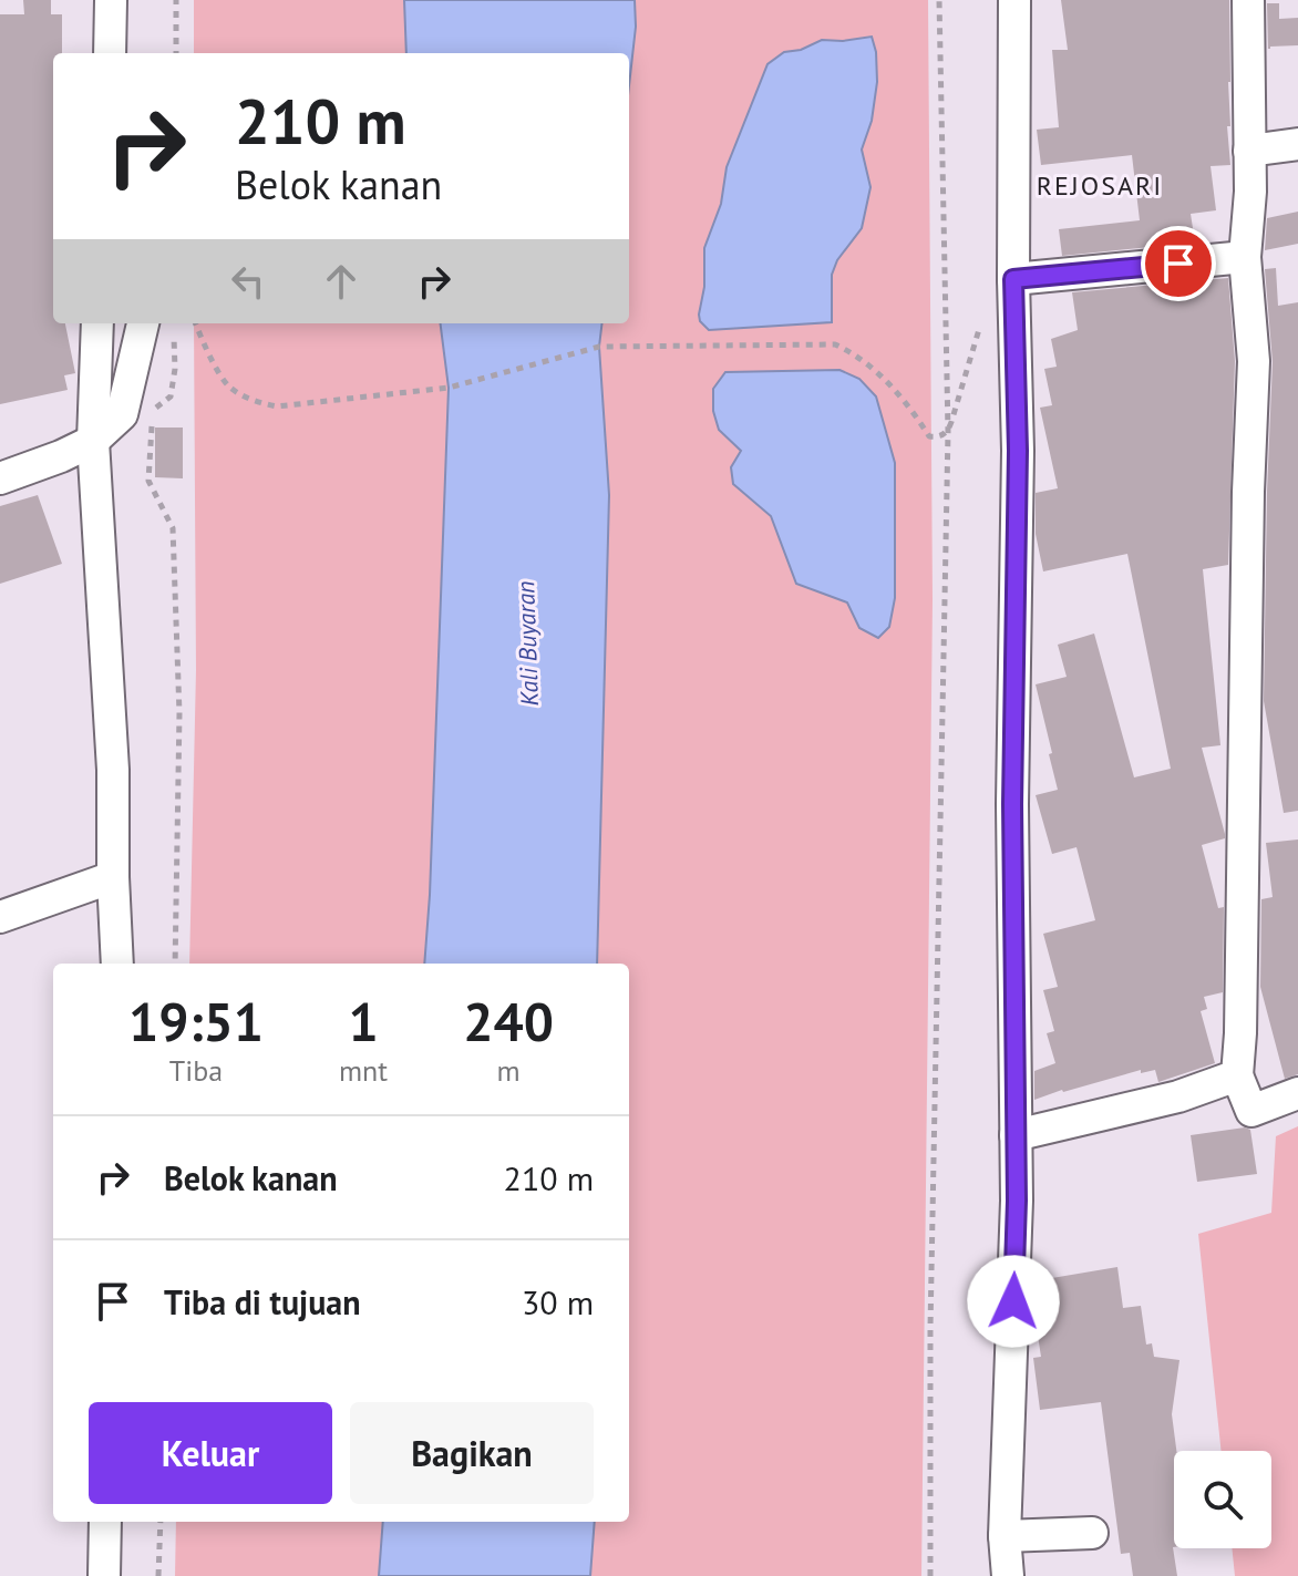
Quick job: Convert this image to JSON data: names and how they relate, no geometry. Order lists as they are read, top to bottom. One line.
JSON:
{"districts":["REJOSARI"],"water":["Kali Buyaran"],"page":{"turn":["210 m","Belok kanan"],"eta":["19:51","Tiba","1","mnt","240","m"],"list":[{"name":"Belok kanan","value":"210 m"},{"name":"Tiba di tujuan","value":"30 m"}],"buttons":["Keluar","Bagikan"]}}
